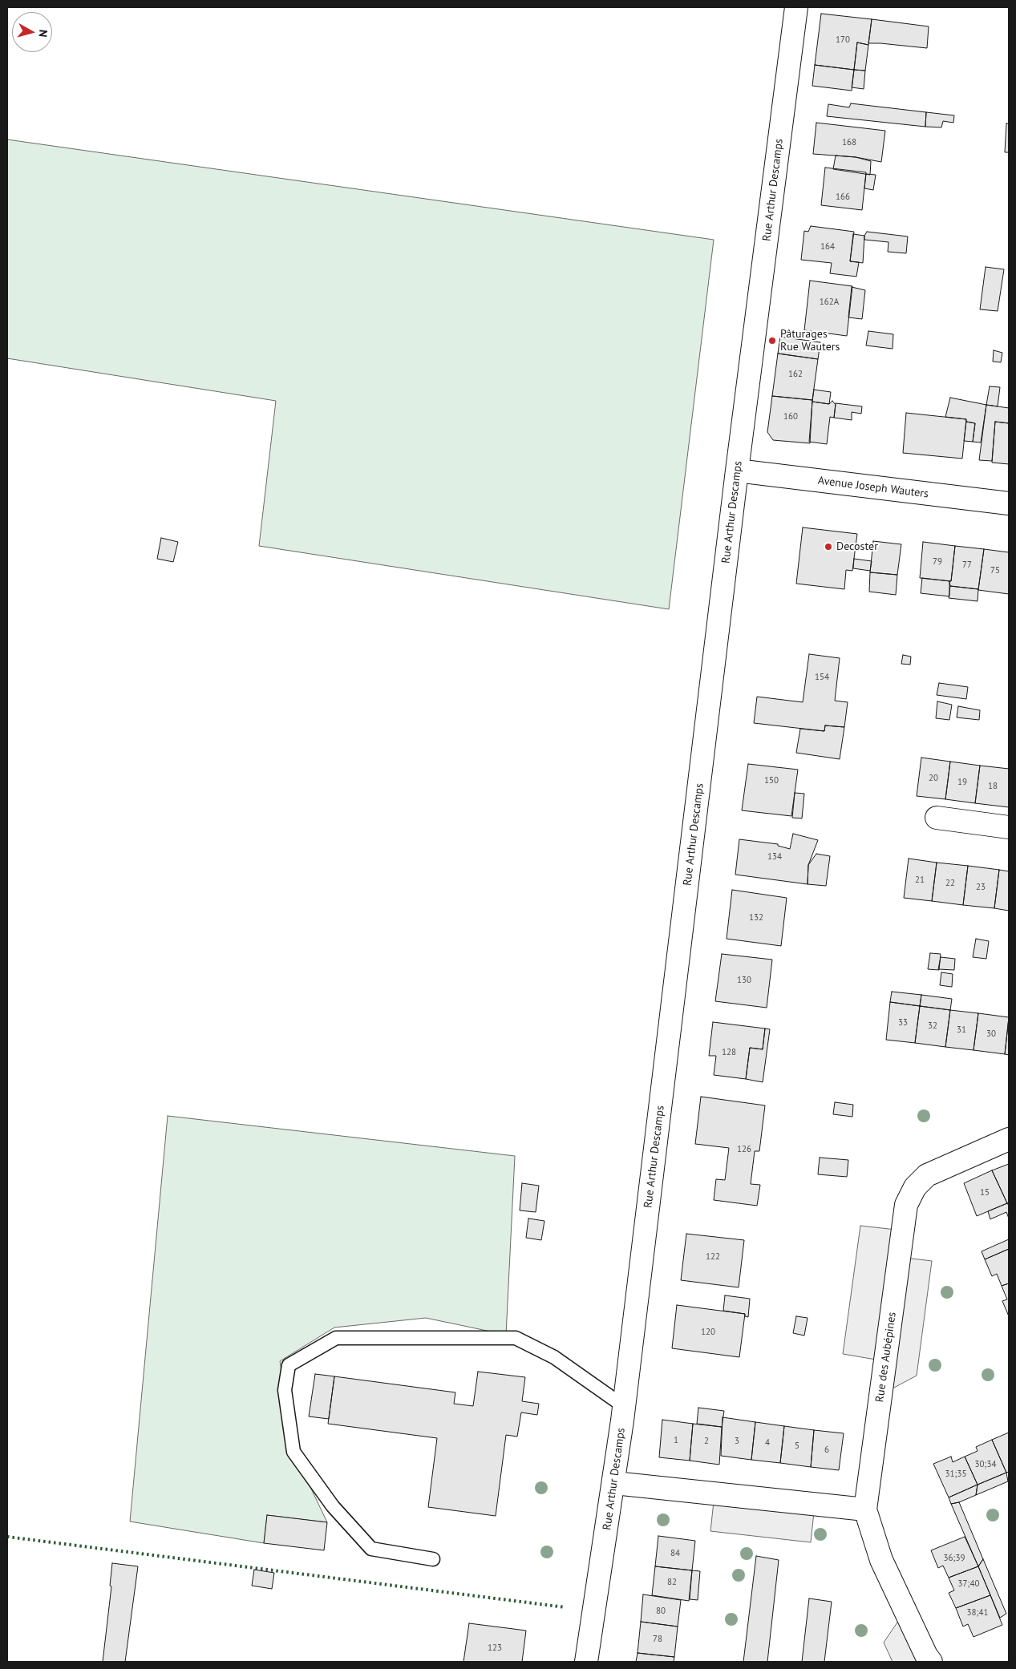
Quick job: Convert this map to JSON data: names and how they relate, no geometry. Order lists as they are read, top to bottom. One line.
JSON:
{"streets":{"street":["Rue Arthur Descamps","Avenue Joseph Wauters","Rue des Aubépines"]},"crossings":[["Rue Arthur Descamps","Avenue Joseph Wauters"]],"places":["Pâturages Rue Wauters","Decoster"],"house_numbers":["170","168","166","164","162A","162","160","79","77","75","154","20","150","19","18","134","21","22","23","132","130","33","32","31","30","128","126","15","122","120","1","2","3","4","5","6","30;34","31;35","84","36;39","82","37;40","80","38;41","78","123"],"north":"right"}
